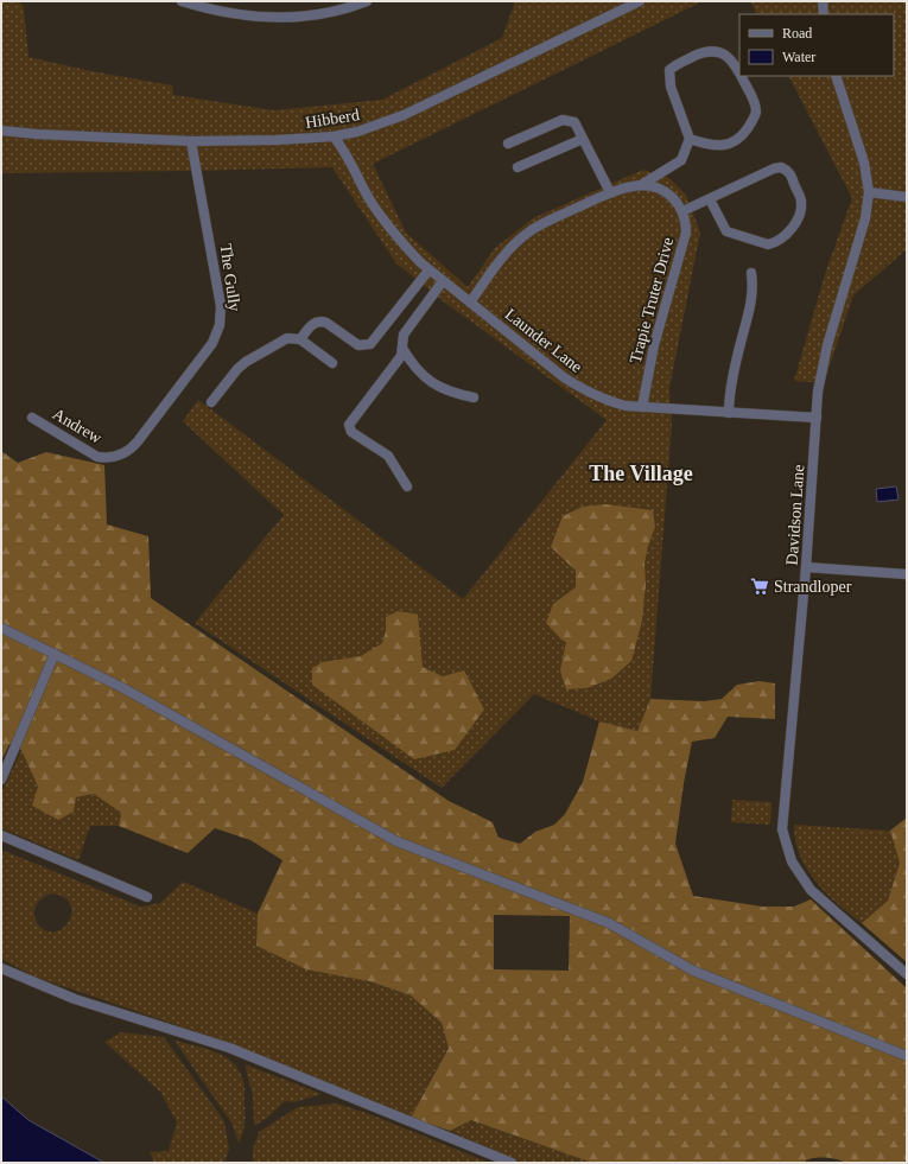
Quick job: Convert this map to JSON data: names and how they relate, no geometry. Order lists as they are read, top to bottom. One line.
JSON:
{"streets":{"street":["Hibberd","The Gully","Trapie Truter Drive","Launder Lane","Andrew","Davidson Lane"]},"crossings":[["Hibberd","The Gully"],["Hibberd","Launder Lane"],["The Gully","Andrew"],["Trapie Truter Drive","Launder Lane"],["Launder Lane","Davidson Lane"]],"districts":["The Village"],"places":{"supermarket":["Strandloper"]},"legend":["Road","Water"]}
